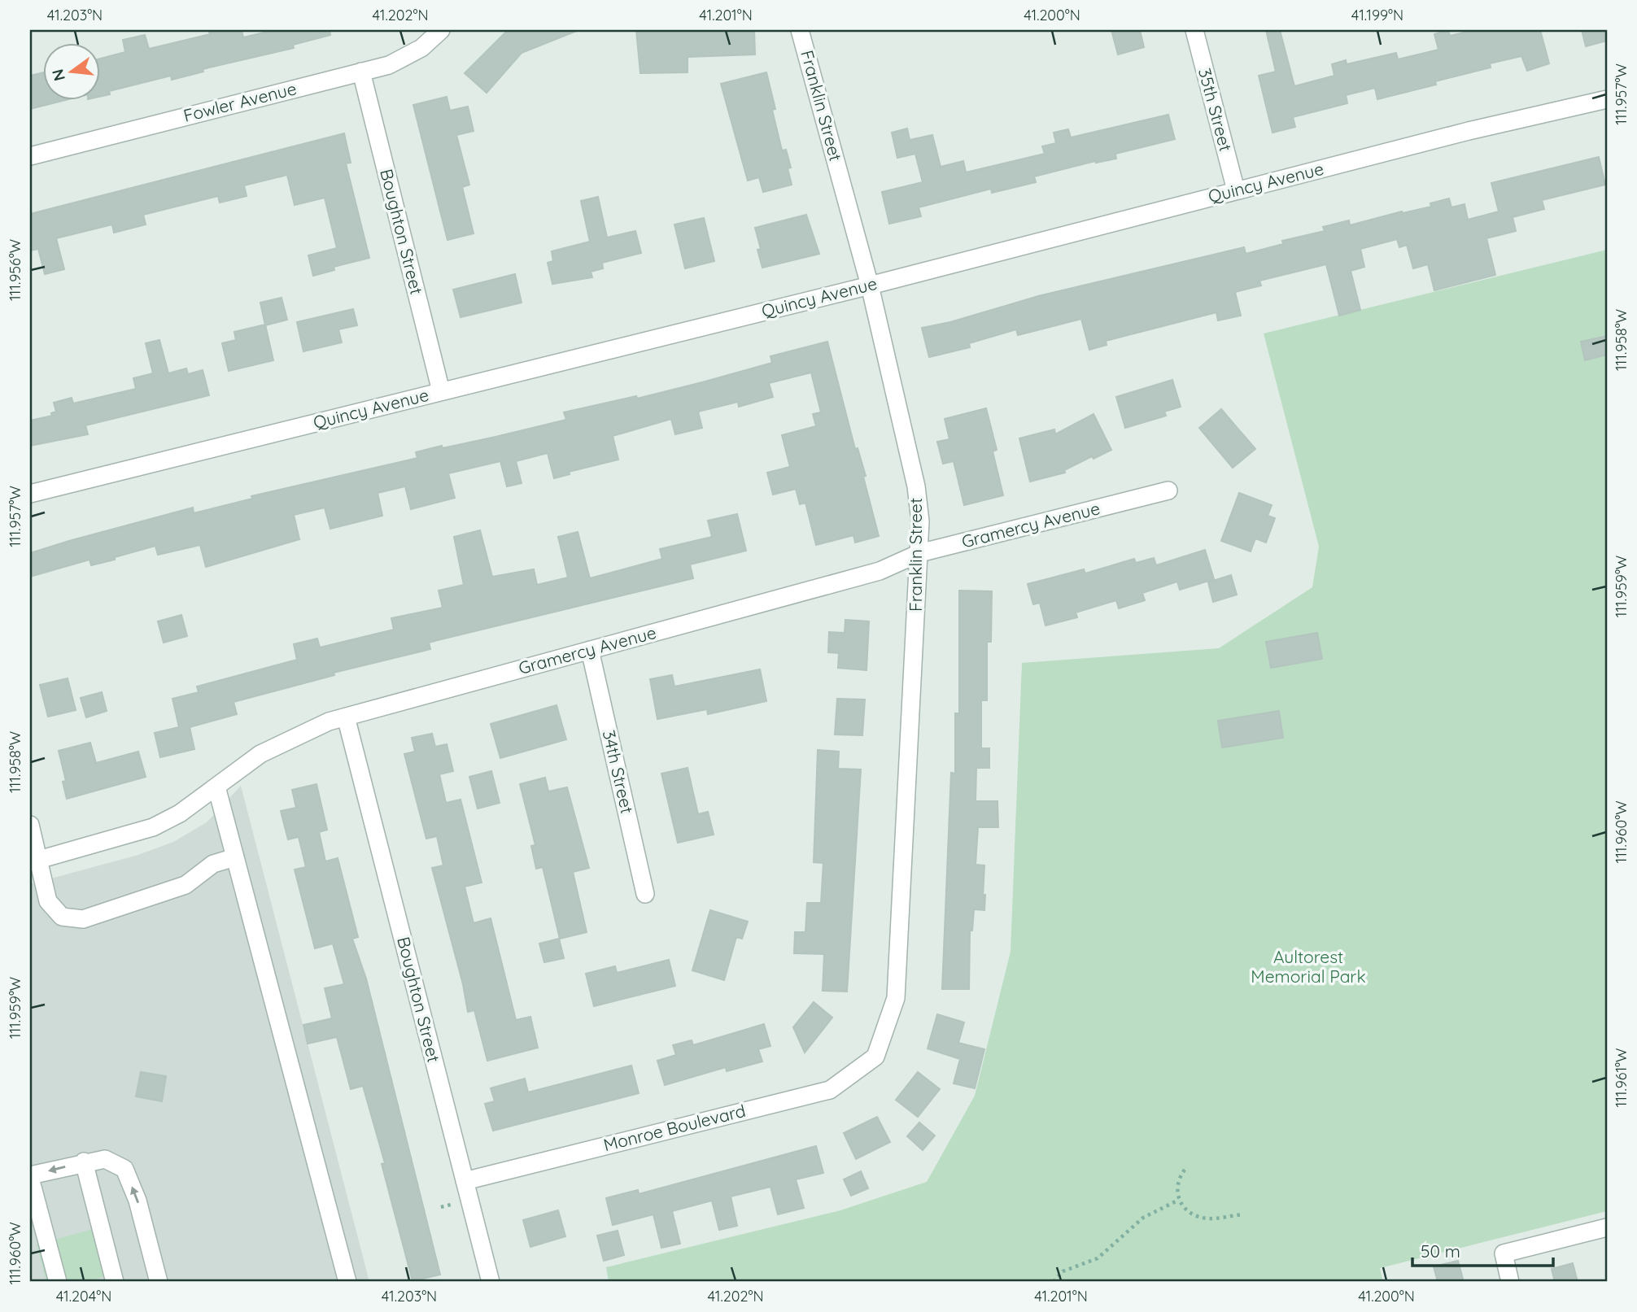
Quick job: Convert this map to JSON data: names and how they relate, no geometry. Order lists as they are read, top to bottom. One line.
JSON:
{"streets":{"street":["Fowler Avenue","Franklin Street","35th Street","Quincy Avenue","Boughton Street","Gramercy Avenue","34th Street","Monroe Boulevard"]},"crossings":[["Fowler Avenue","Boughton Street"],["Franklin Street","Quincy Avenue"],["Franklin Street","Gramercy Avenue"],["Franklin Street","Monroe Boulevard"],["35th Street","Quincy Avenue"],["Quincy Avenue","Boughton Street"],["Boughton Street","Gramercy Avenue"],["Boughton Street","Monroe Boulevard"],["Gramercy Avenue","34th Street"]],"parks":["Aultorest Memorial Park"],"scale_bar":"50 m","north":"left","coordinates":["41.203°N","41.202°N","41.201°N","41.200°N","41.199°N","111.957°W","111.956°W","111.958°W","111.959°W","111.960°W","111.961°W","41.204°N"]}
